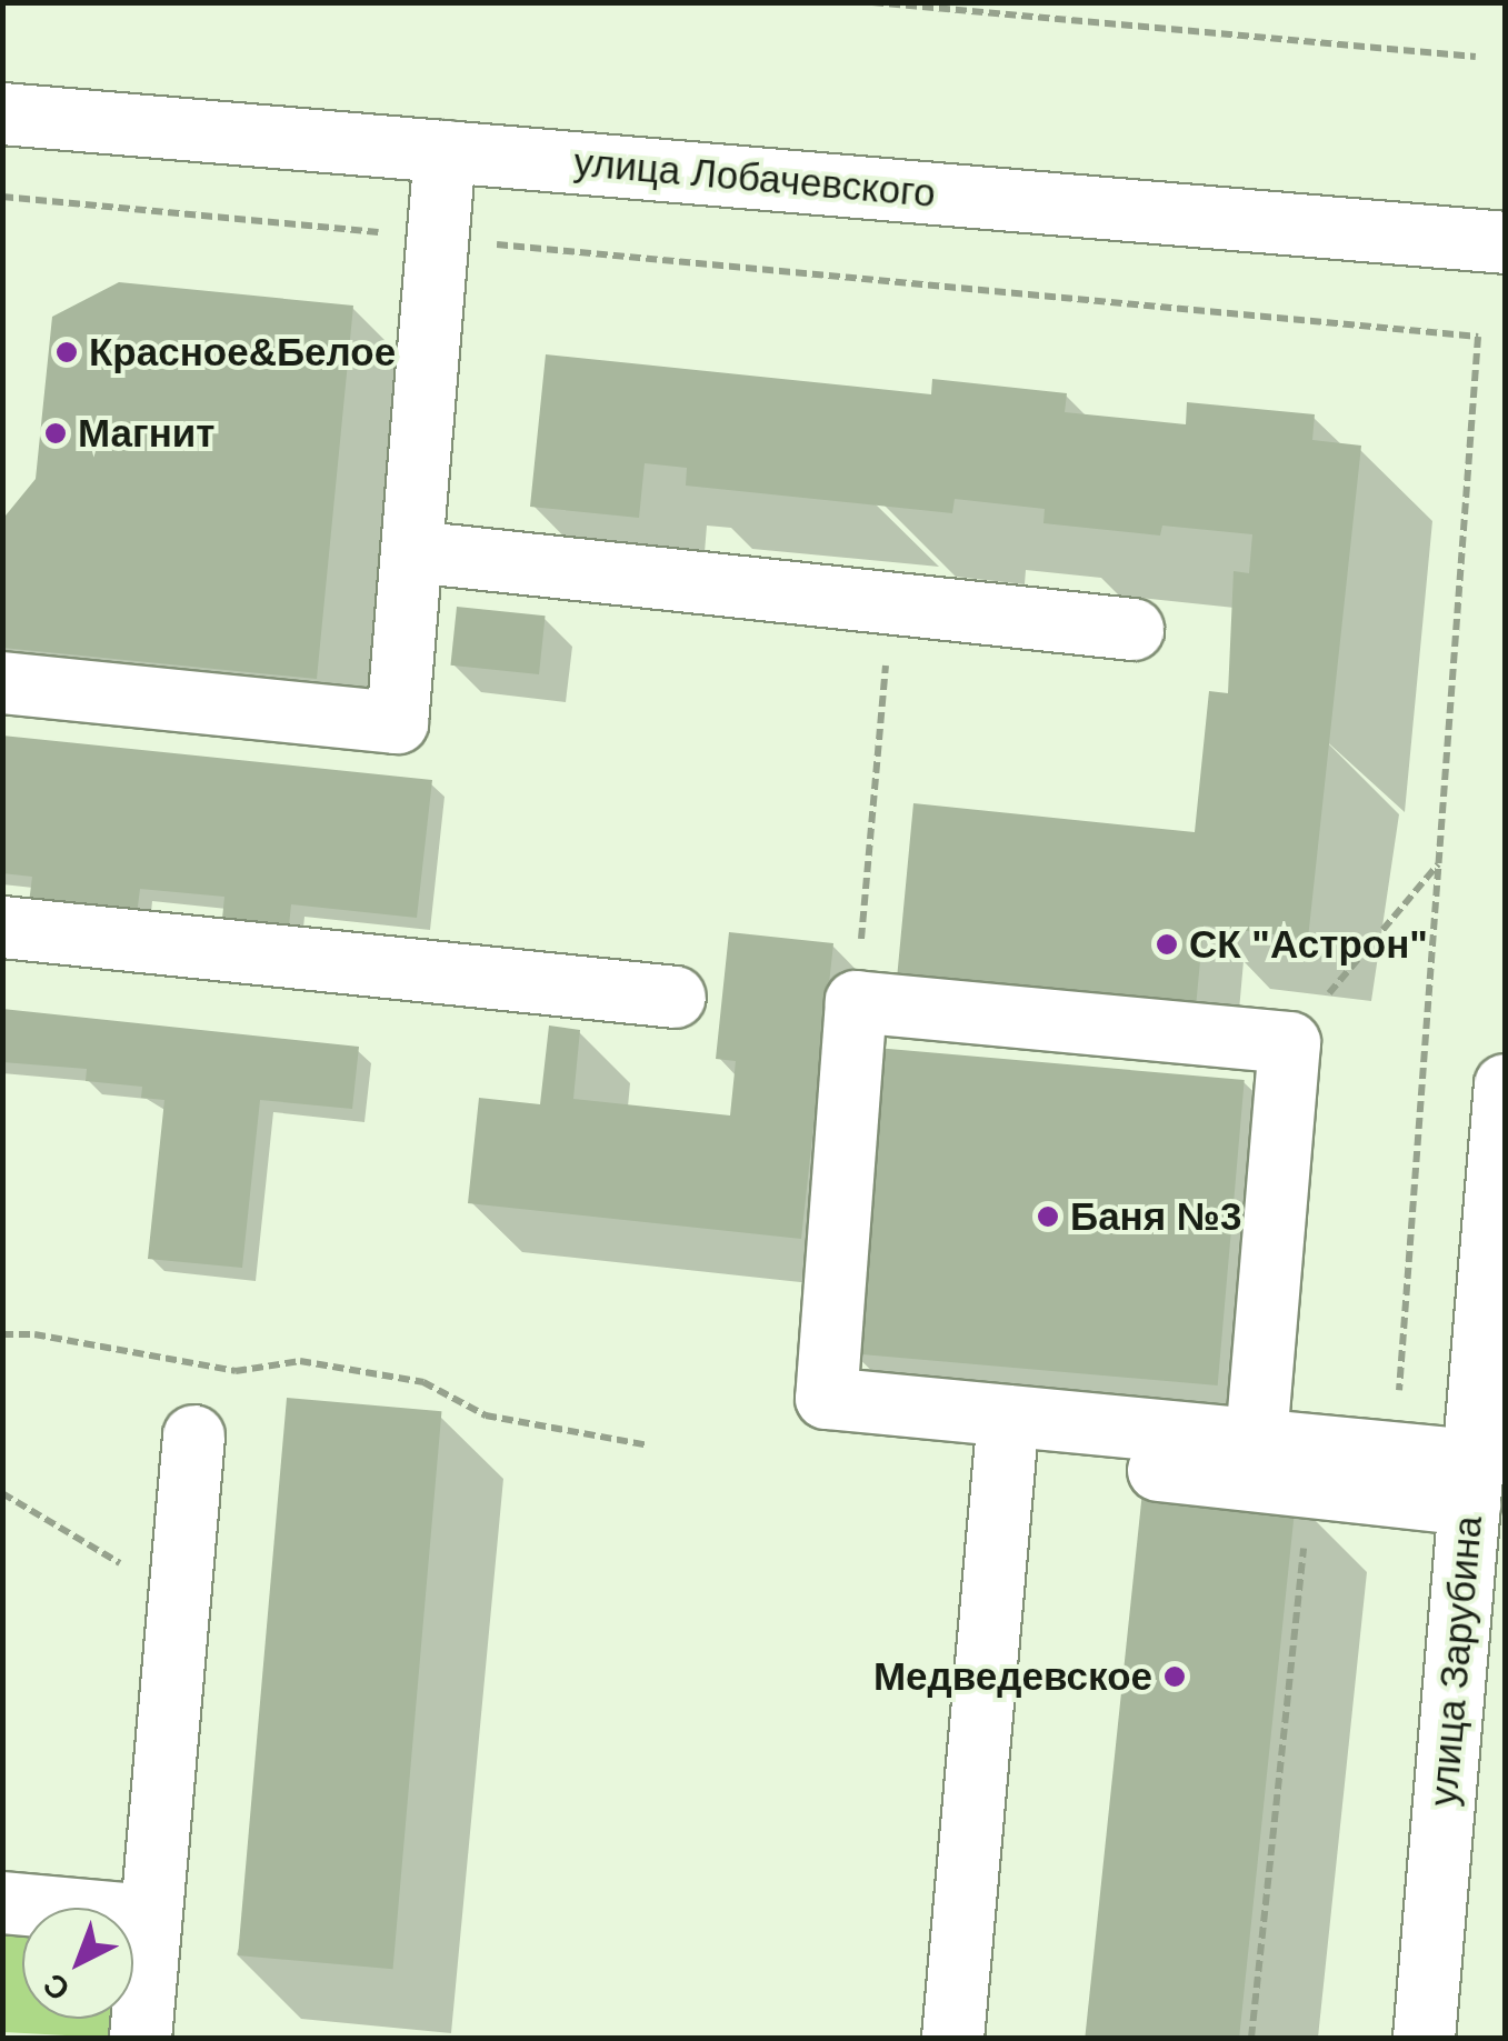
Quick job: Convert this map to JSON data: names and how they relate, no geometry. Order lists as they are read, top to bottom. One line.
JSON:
{"streets":{"street":["улица Лобачевского","улица Зарубина"]},"places":["Красное&Белое","Магнит","СК \"Астрон\"","Баня №3","Медведевское"],"north":"bottom left"}
